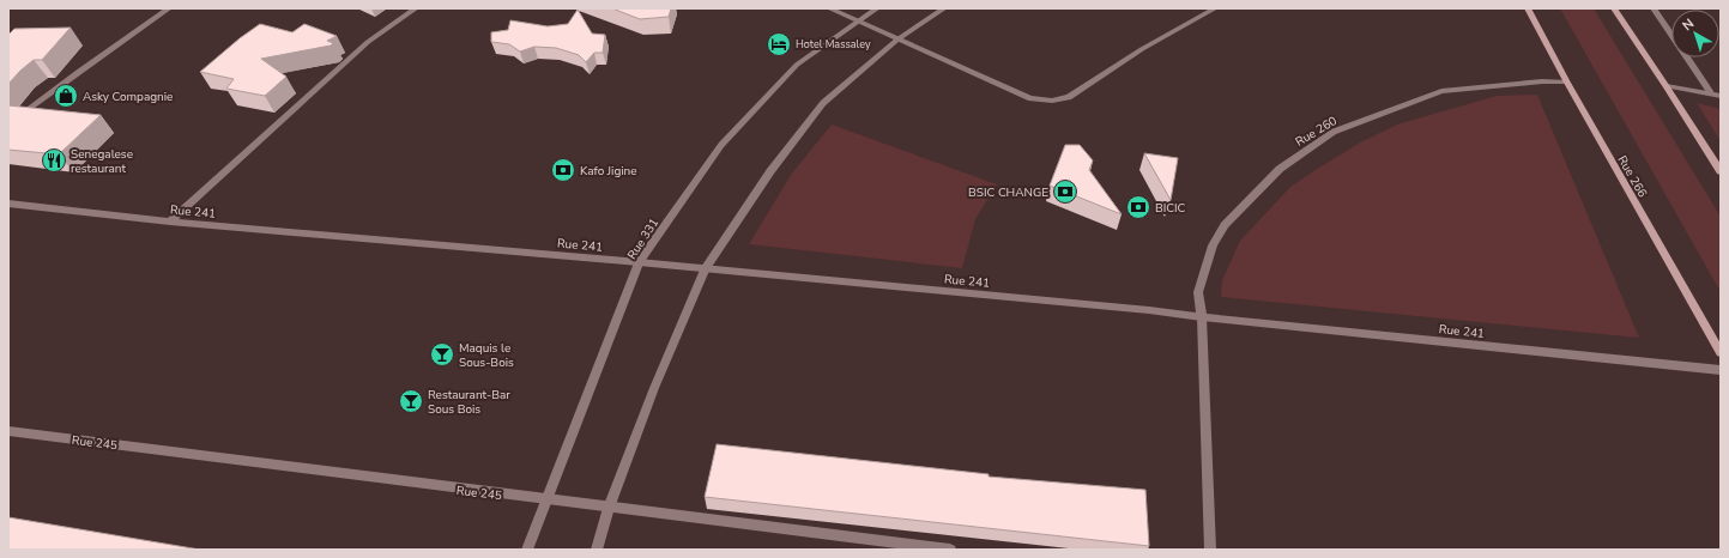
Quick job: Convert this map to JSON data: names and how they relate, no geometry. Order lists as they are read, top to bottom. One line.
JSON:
{"streets":{"main road":["Rue 266"],"street":["Rue 260","Rue 241","Rue 331","Rue 245"]},"crossings":[["Rue 260","Rue 266"],["Rue 260","Rue 241"],["Rue 241","Rue 331"],["Rue 331","Rue 245"]],"places":{"hotel":["Hotel Massaley"],"shop":["Asky Compagnie"],"restaurant":["Senegalese restaurant"],"bank":["Kafo Jigine","BSIC CHANGE","BICIC"],"bar":["Maquis le Sous-Bois","Restaurant-Bar Sous Bois"]},"north":"top left"}
